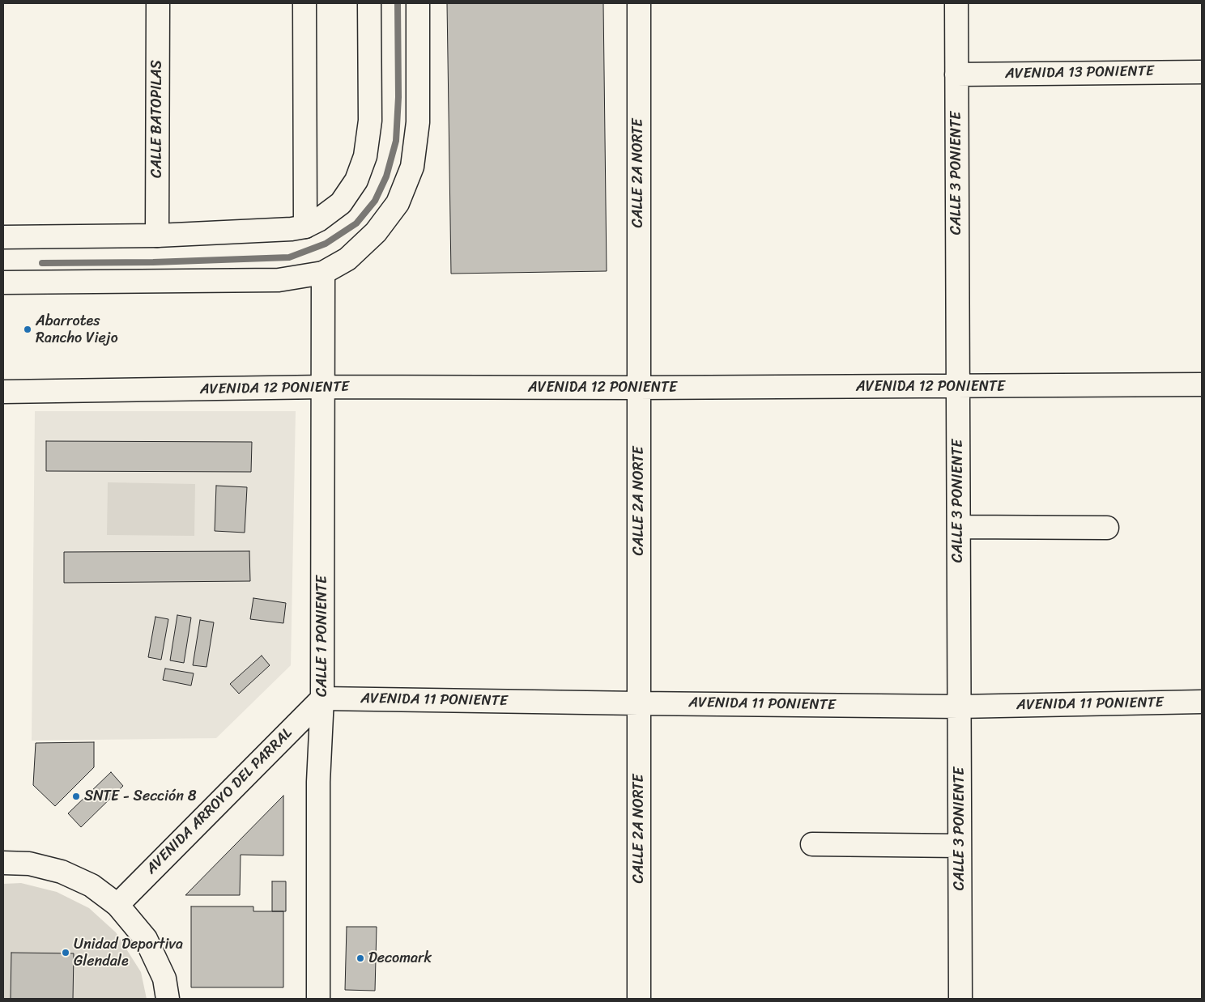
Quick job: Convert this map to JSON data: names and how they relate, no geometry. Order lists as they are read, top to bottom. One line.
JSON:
{"streets":{"street":["AVENIDA 13 PONIENTE","CALLE BATOPILAS","CALLE 2A NORTE","CALLE 3 PONIENTE","AVENIDA 12 PONIENTE","CALLE 1 PONIENTE","AVENIDA 11 PONIENTE","AVENIDA ARROYO DEL PARRAL"]},"crossings":[["AVENIDA 13 PONIENTE","CALLE 3 PONIENTE"],["CALLE 2A NORTE","AVENIDA 12 PONIENTE"],["CALLE 2A NORTE","AVENIDA 11 PONIENTE"],["CALLE 3 PONIENTE","AVENIDA 12 PONIENTE"],["CALLE 3 PONIENTE","AVENIDA 11 PONIENTE"],["AVENIDA 12 PONIENTE","CALLE 1 PONIENTE"],["CALLE 1 PONIENTE","AVENIDA 11 PONIENTE"],["CALLE 1 PONIENTE","AVENIDA ARROYO DEL PARRAL"],["AVENIDA 11 PONIENTE","AVENIDA ARROYO DEL PARRAL"]],"places":["Abarrotes Rancho Viejo","SNTE - Sección 8","Unidad Deportiva Glendale","Decomark"]}
